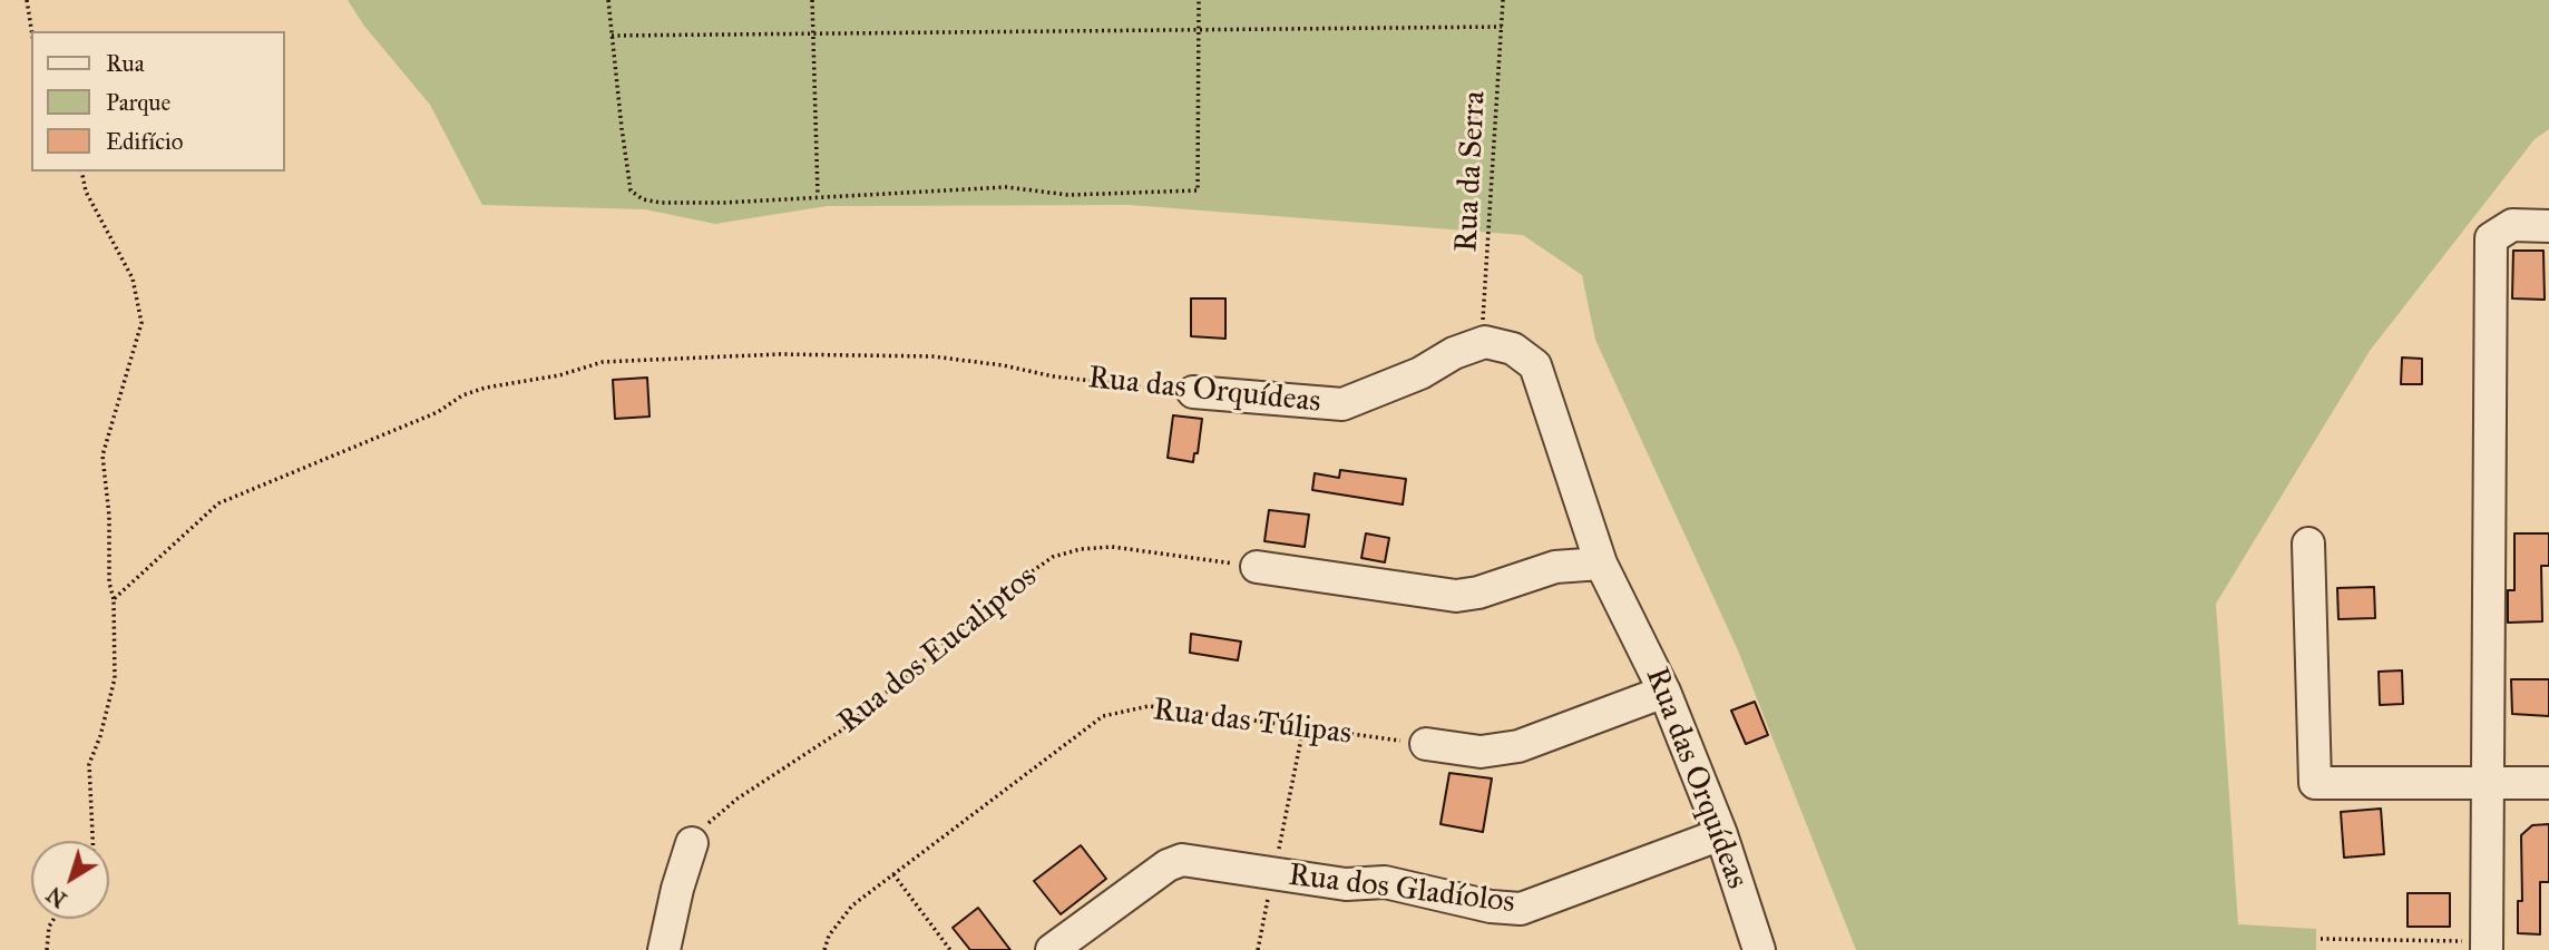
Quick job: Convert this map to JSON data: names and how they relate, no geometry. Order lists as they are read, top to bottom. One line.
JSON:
{"streets":{"street":["Rua das Orquídeas","Rua dos Gladíolos"],"path":["Rua da Serra","Rua dos Eucaliptos","Rua das Túlipas"]},"crossings":[["Rua da Serra","Rua das Orquídeas"],["Rua das Orquídeas","Rua dos Gladíolos"]],"legend":["Rua","Parque","Edifício"],"north":"bottom left"}
